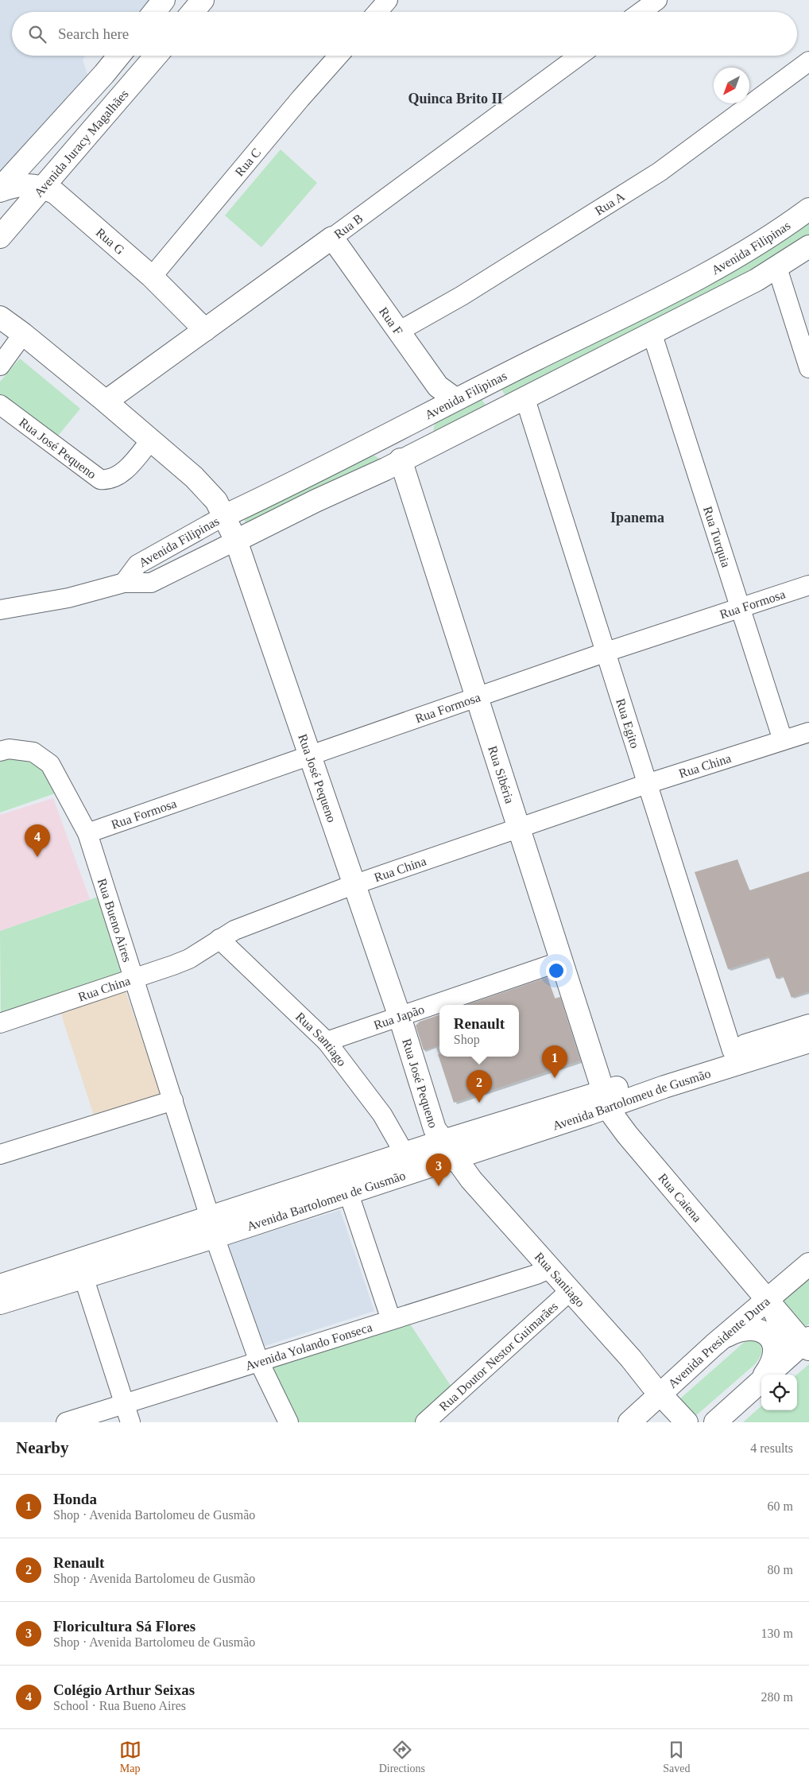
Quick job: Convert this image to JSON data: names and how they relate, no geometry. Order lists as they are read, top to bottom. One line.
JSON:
{"streets":{"main road":["Avenida Juracy Magalhães","Rua B","Rua G","Avenida Filipinas","Rua F","Rua José Pequeno","Rua Sibéria","Rua Santiago","Avenida Bartolomeu de Gusmão","Rua Caiena","Avenida Presidente Dutra"],"street":["Rua C","Rua A","Rua Turquia","Rua Formosa","Rua Egito","Rua China","Rua Bueno Aires","Rua Japão","Avenida Yolando Fonseca","Rua Doutor Nestor Guimarães"]},"crossings":[["Avenida Juracy Magalhães","Rua G"],["Rua C","Rua G"],["Rua A","Rua F"],["Rua B","Rua G"],["Rua B","Rua F"],["Rua B","Rua José Pequeno"],["Avenida Filipinas","Rua F"],["Avenida Filipinas","Rua José Pequeno"],["Avenida Filipinas","Rua Turquia"],["Avenida Filipinas","Rua Egito"],["Avenida Filipinas","Rua Sibéria"],["Rua José Pequeno","Rua Formosa"],["Rua José Pequeno","Rua China"],["Rua José Pequeno","Rua Japão"],["Rua José Pequeno","Rua Santiago"],["Rua José Pequeno","Avenida Bartolomeu de Gusmão"],["Rua Turquia","Rua Formosa"],["Rua Turquia","Rua China"],["Rua Formosa","Rua Egito"],["Rua Formosa","Rua Sibéria"],["Rua Formosa","Rua Bueno Aires"],["Rua Egito","Rua China"],["Rua Egito","Avenida Bartolomeu de Gusmão"],["Rua China","Rua Sibéria"],["Rua China","Rua Bueno Aires"],["Rua China","Rua Santiago"],["Rua Sibéria","Rua Japão"],["Rua Sibéria","Avenida Bartolomeu de Gusmão"],["Rua Sibéria","Rua Caiena"],["Rua Bueno Aires","Avenida Bartolomeu de Gusmão"],["Rua Bueno Aires","Avenida Yolando Fonseca"],["Rua Japão","Rua Santiago"],["Rua Santiago","Avenida Bartolomeu de Gusmão"],["Rua Santiago","Avenida Presidente Dutra"],["Rua Santiago","Avenida Yolando Fonseca"],["Rua Santiago","Rua Doutor Nestor Guimarães"],["Avenida Bartolomeu de Gusmão","Rua Caiena"],["Rua Caiena","Avenida Presidente Dutra"]],"districts":["Quinca Brito II","Ipanema"],"north":"bottom left","page":{"search":"Search here","pins":["4","1","2","3"],"popup":["Renault","Shop"],"heading":["Nearby","4 results"],"list":[{"mark":"1","name":"Honda","note":"Shop · Avenida Bartolomeu de Gusmão","value":"60 m"},{"mark":"2","name":"Renault","note":"Shop · Avenida Bartolomeu de Gusmão","value":"80 m"},{"mark":"3","name":"Floricultura Sá Flores","note":"Shop · Avenida Bartolomeu de Gusmão","value":"130 m"},{"mark":"4","name":"Colégio Arthur Seixas","note":"School · Rua Bueno Aires","value":"280 m"}],"nav":["Map","Directions","Saved"]}}
